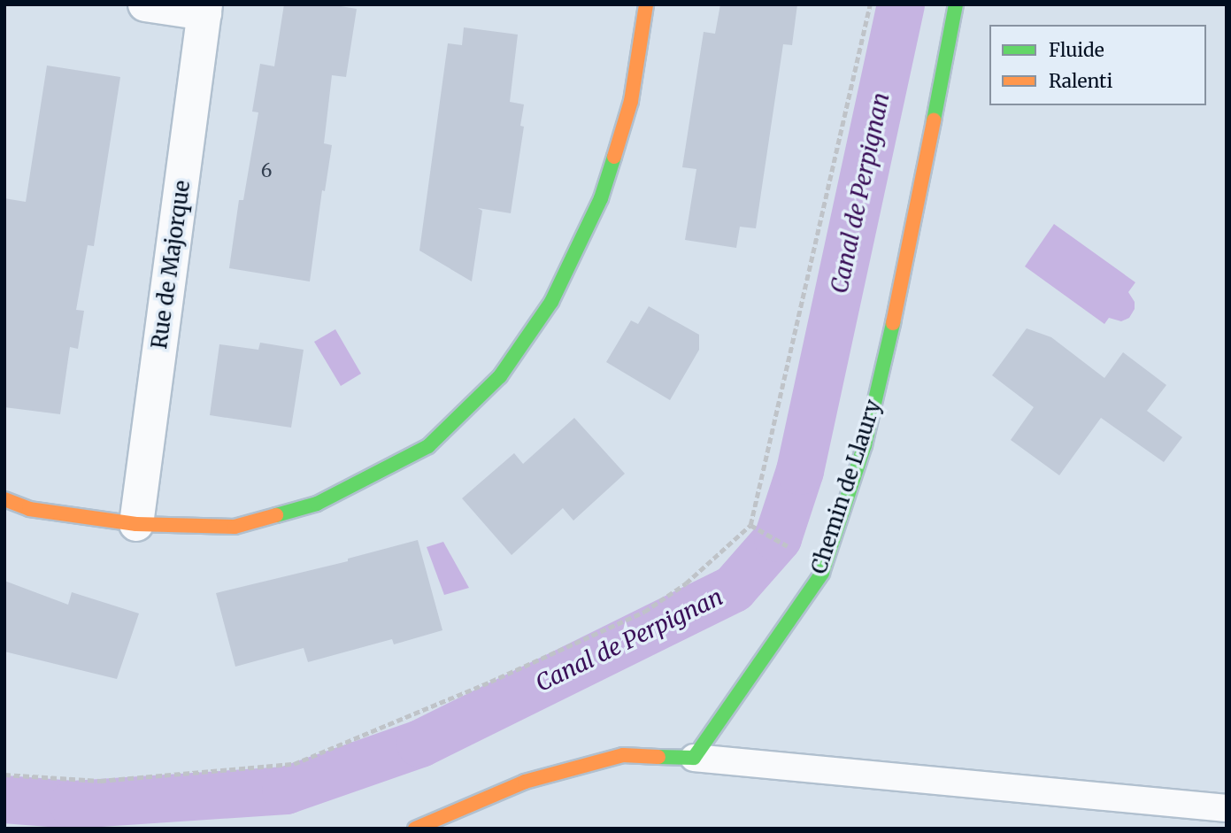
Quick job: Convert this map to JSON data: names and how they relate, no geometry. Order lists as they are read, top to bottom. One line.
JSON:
{"streets":{"street":["Rue de Majorque","Chemin de Llaury"]},"water":["Canal de Perpignan"],"house_numbers":["6"],"legend":["Fluide","Ralenti"]}
